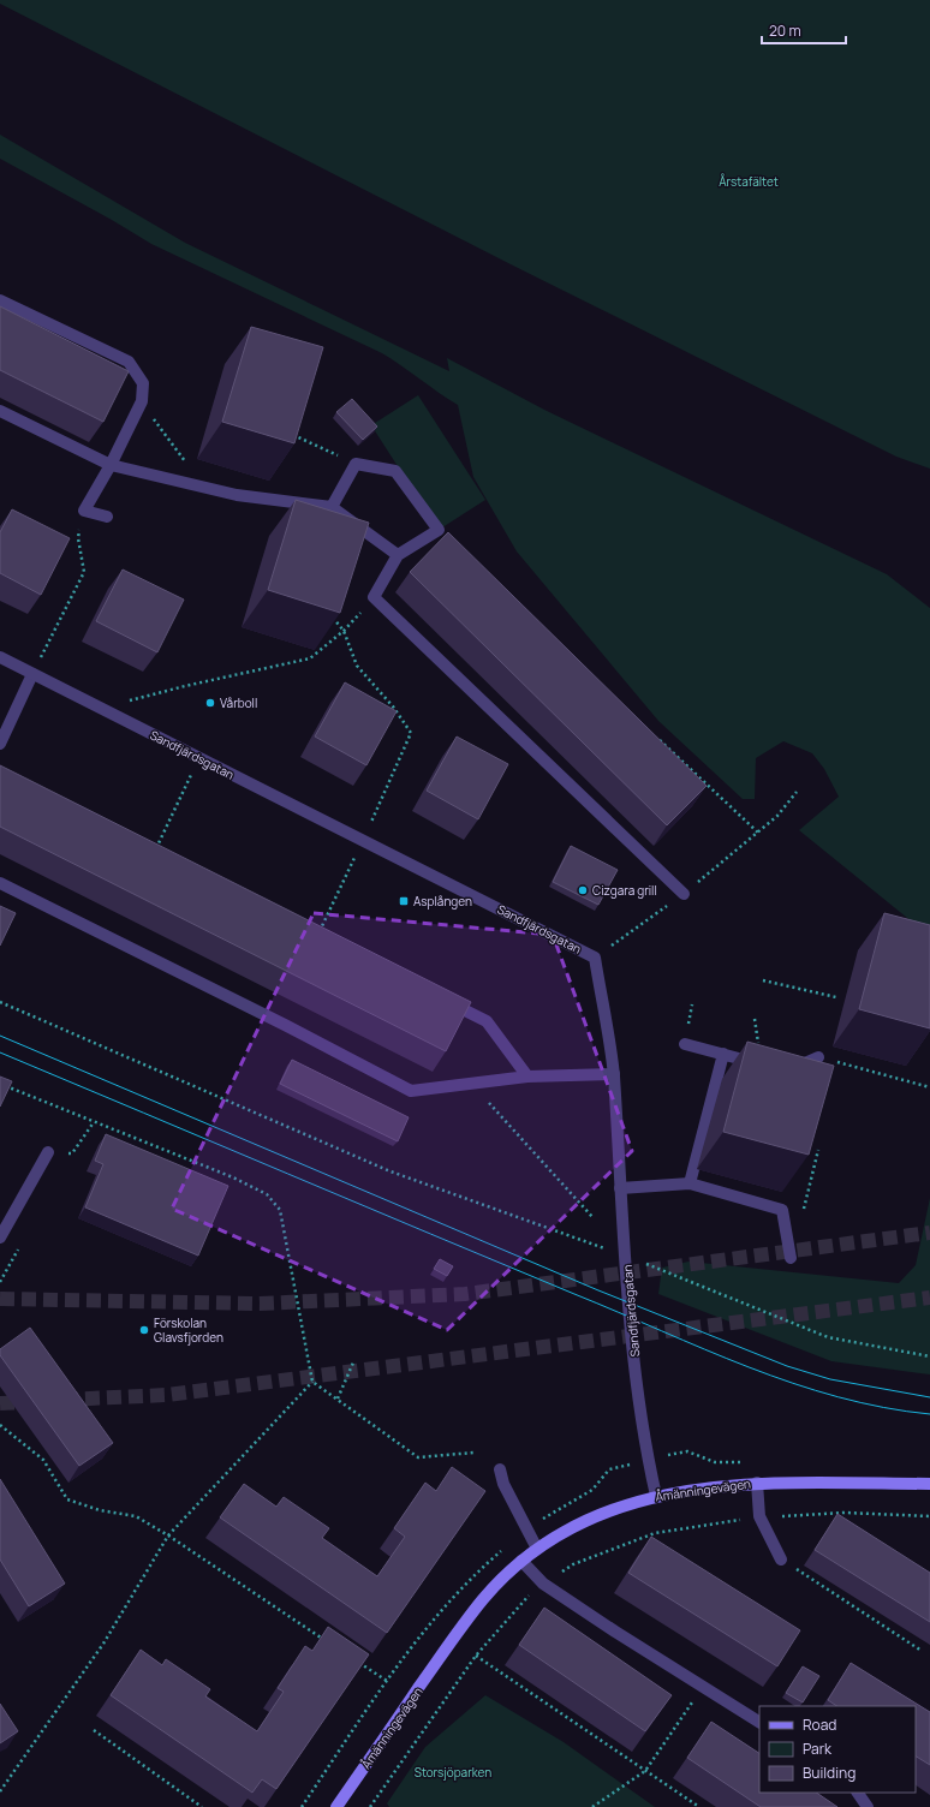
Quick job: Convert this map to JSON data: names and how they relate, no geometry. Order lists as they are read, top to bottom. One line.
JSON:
{"streets":{"street":["Sandfjärdsgatan","Åmänningevägen"]},"crossings":[["Sandfjärdsgatan","Åmänningevägen"]],"parks":["Årstafältet","Storsjöparken"],"places":{"other":["Vårboll","Cizgara grill","Förskolan Glavsfjorden"],"transit":["Asplången"]},"legend":["Road","Park","Building"],"scale_bar":"20 m"}
